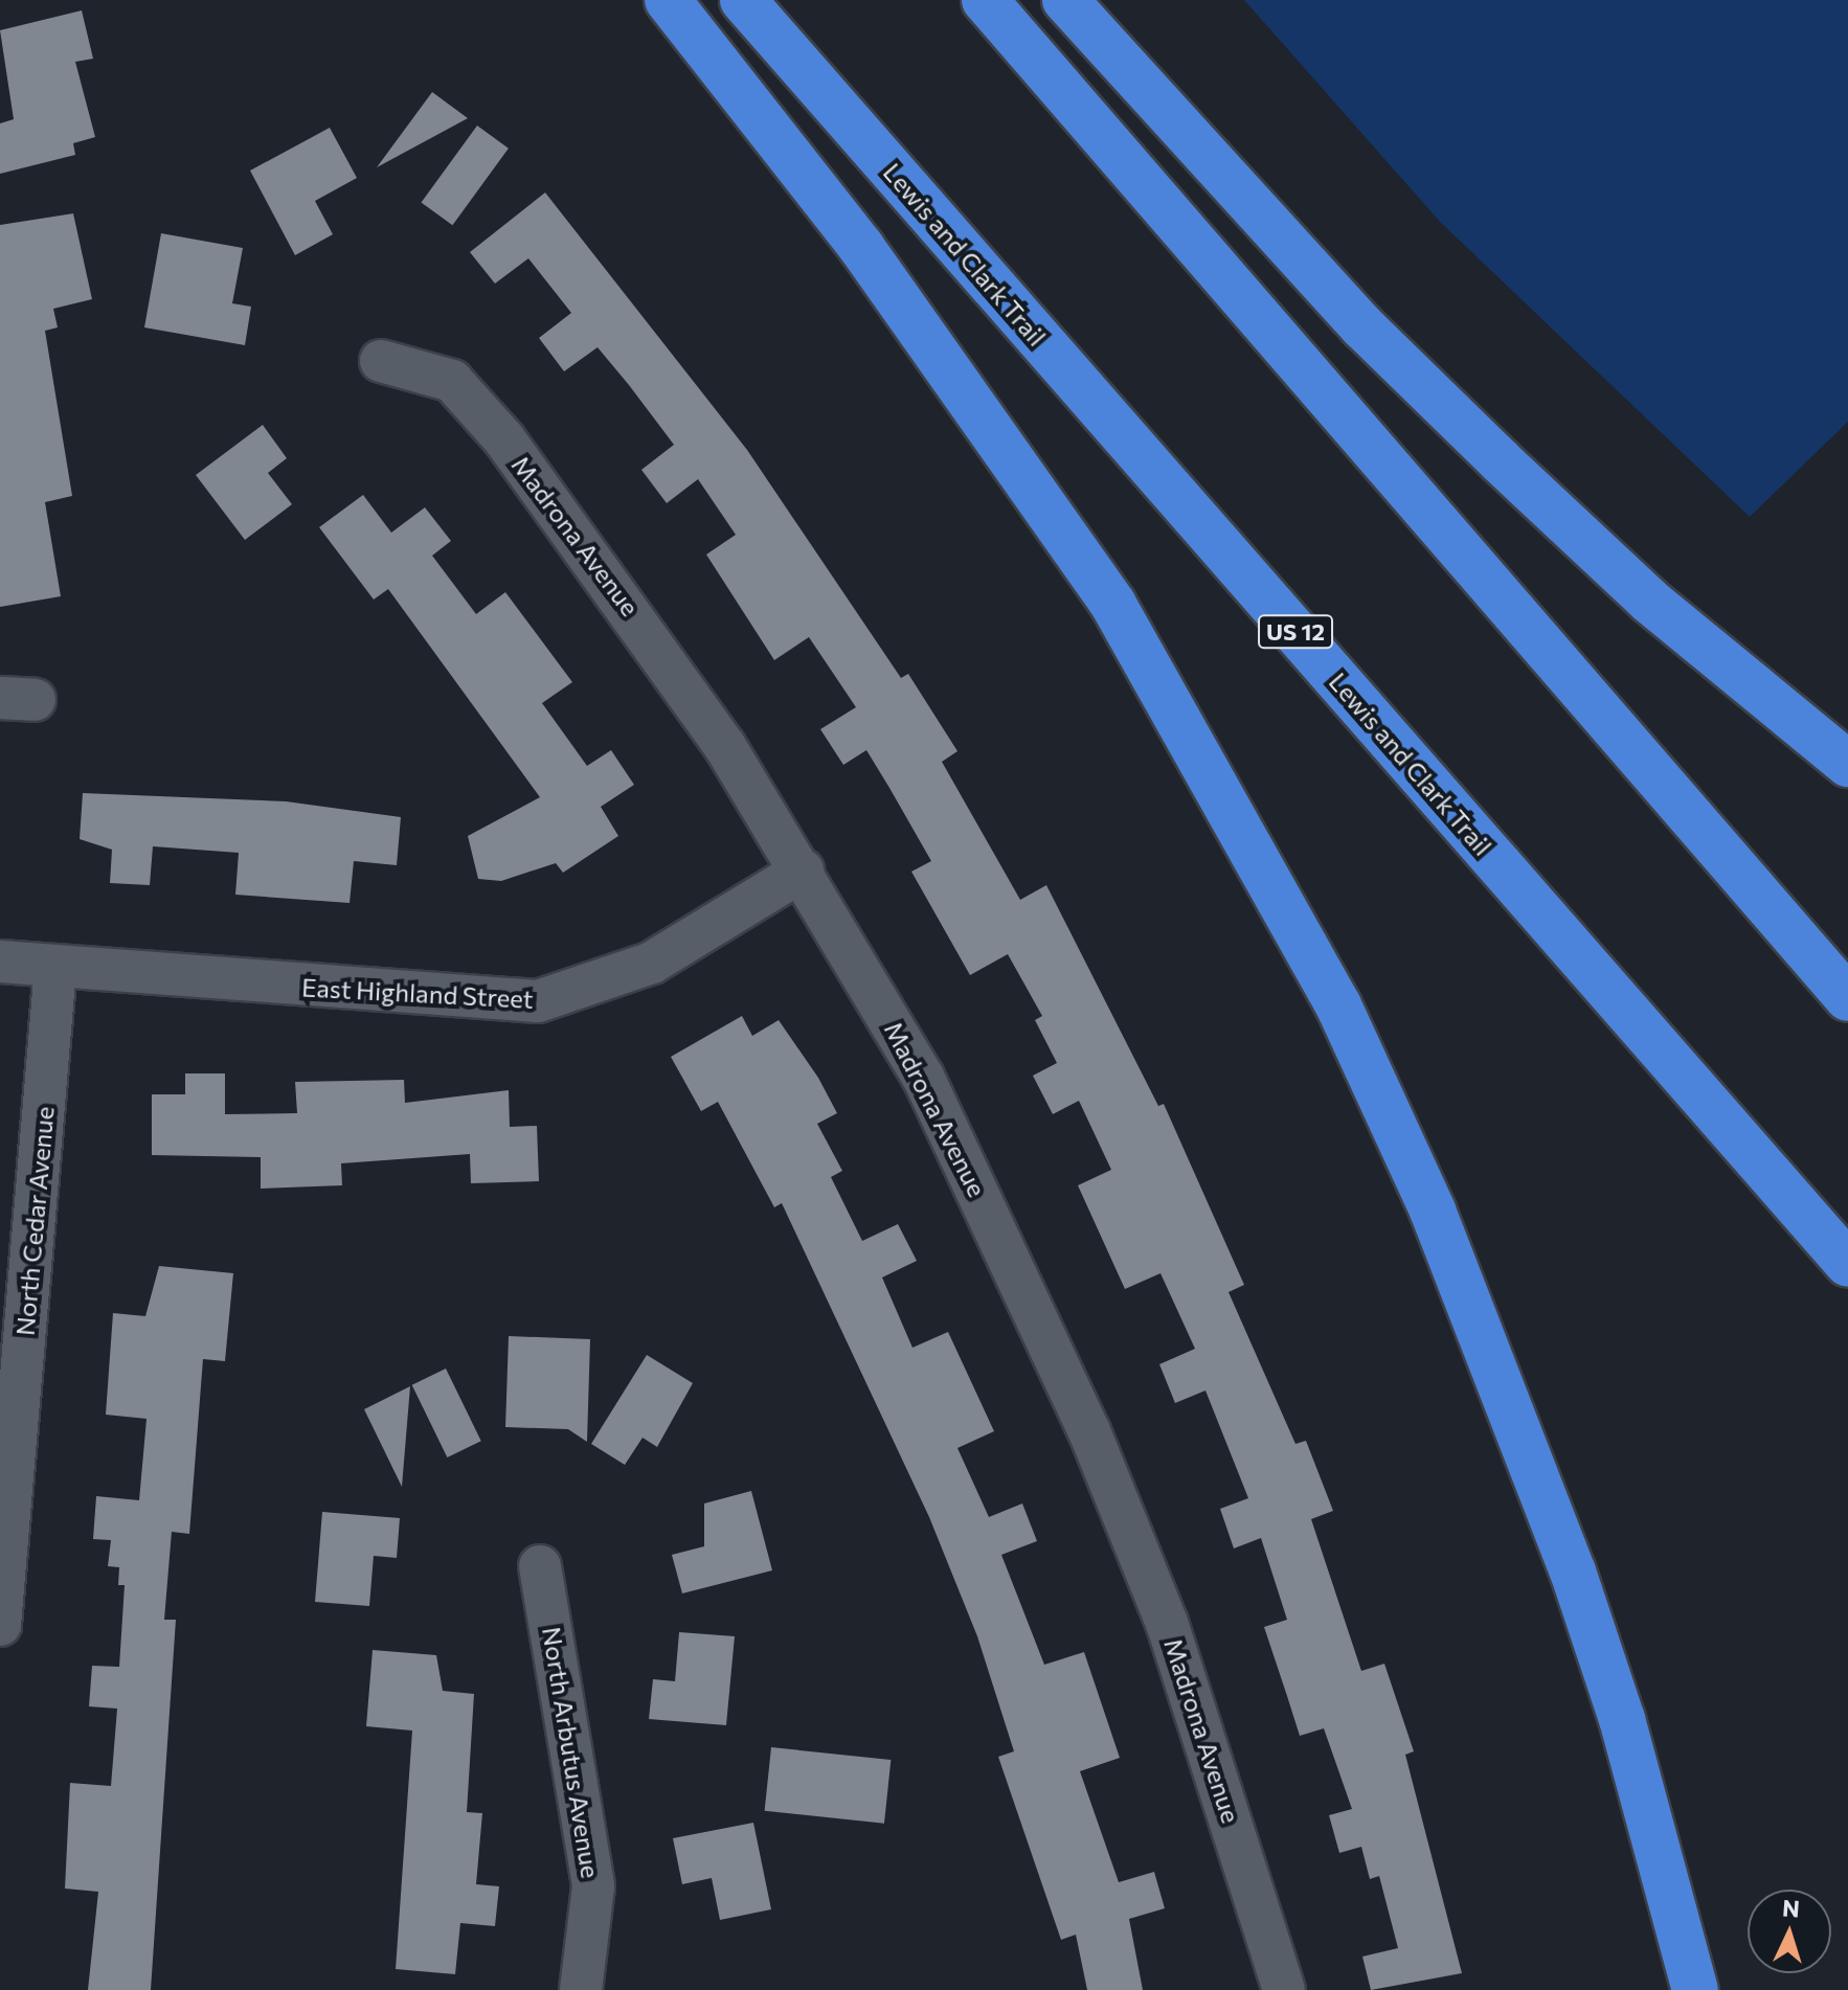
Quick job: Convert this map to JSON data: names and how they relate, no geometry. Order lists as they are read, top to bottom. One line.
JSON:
{"streets":{"highway":["Lewis and Clark Trail","US 12"],"street":["Madrona Avenue","East Highland Street","North Cedar Avenue","North Arbutus Avenue"]},"crossings":[["Madrona Avenue","East Highland Street"],["East Highland Street","North Cedar Avenue"]],"north":"top"}
